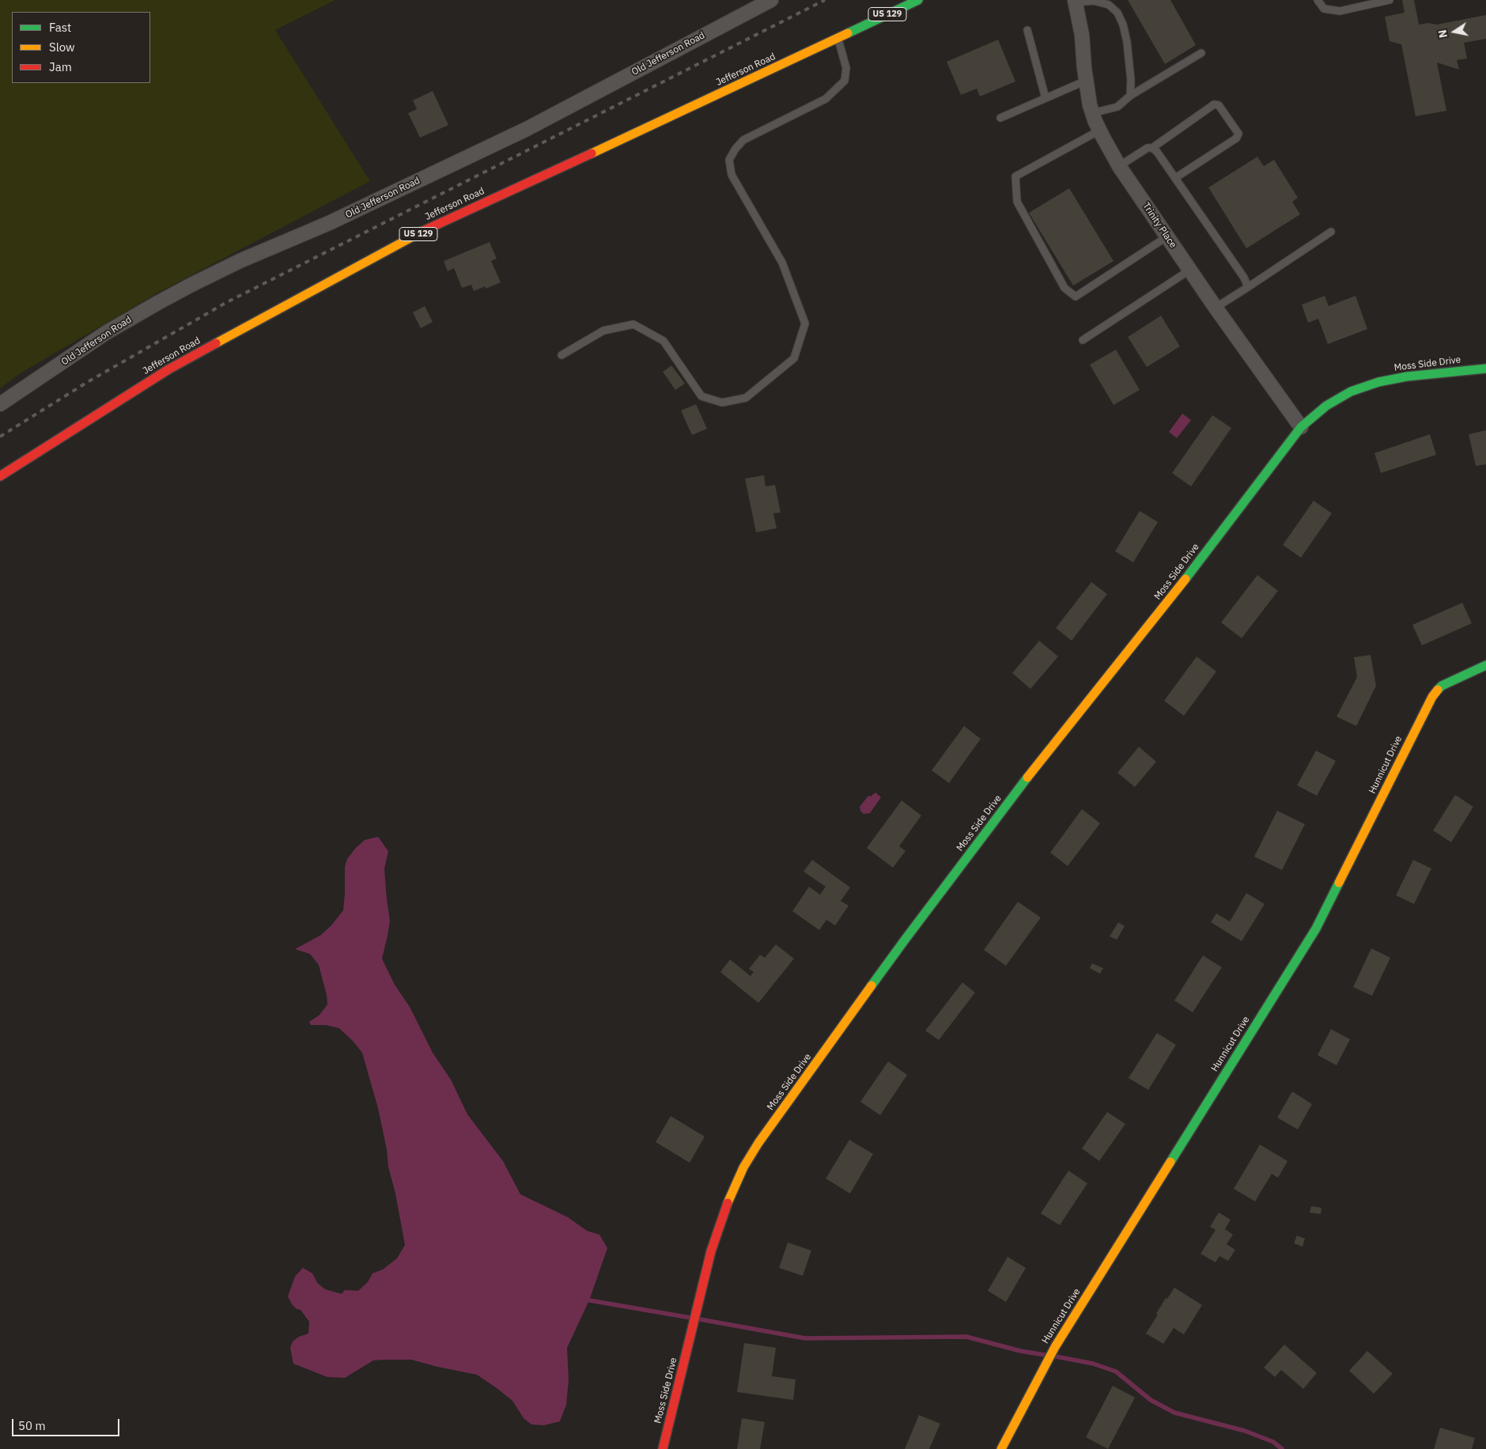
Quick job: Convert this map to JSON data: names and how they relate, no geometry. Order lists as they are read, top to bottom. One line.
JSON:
{"streets":{"main road":["US 129","Jefferson Road","Moss Side Drive","Hunnicut Drive"],"street":["Old Jefferson Road","Trinity Place"]},"crossings":[["Trinity Place","Moss Side Drive"]],"legend":["Fast","Slow","Jam"],"scale_bar":"50 m","north":"left"}
